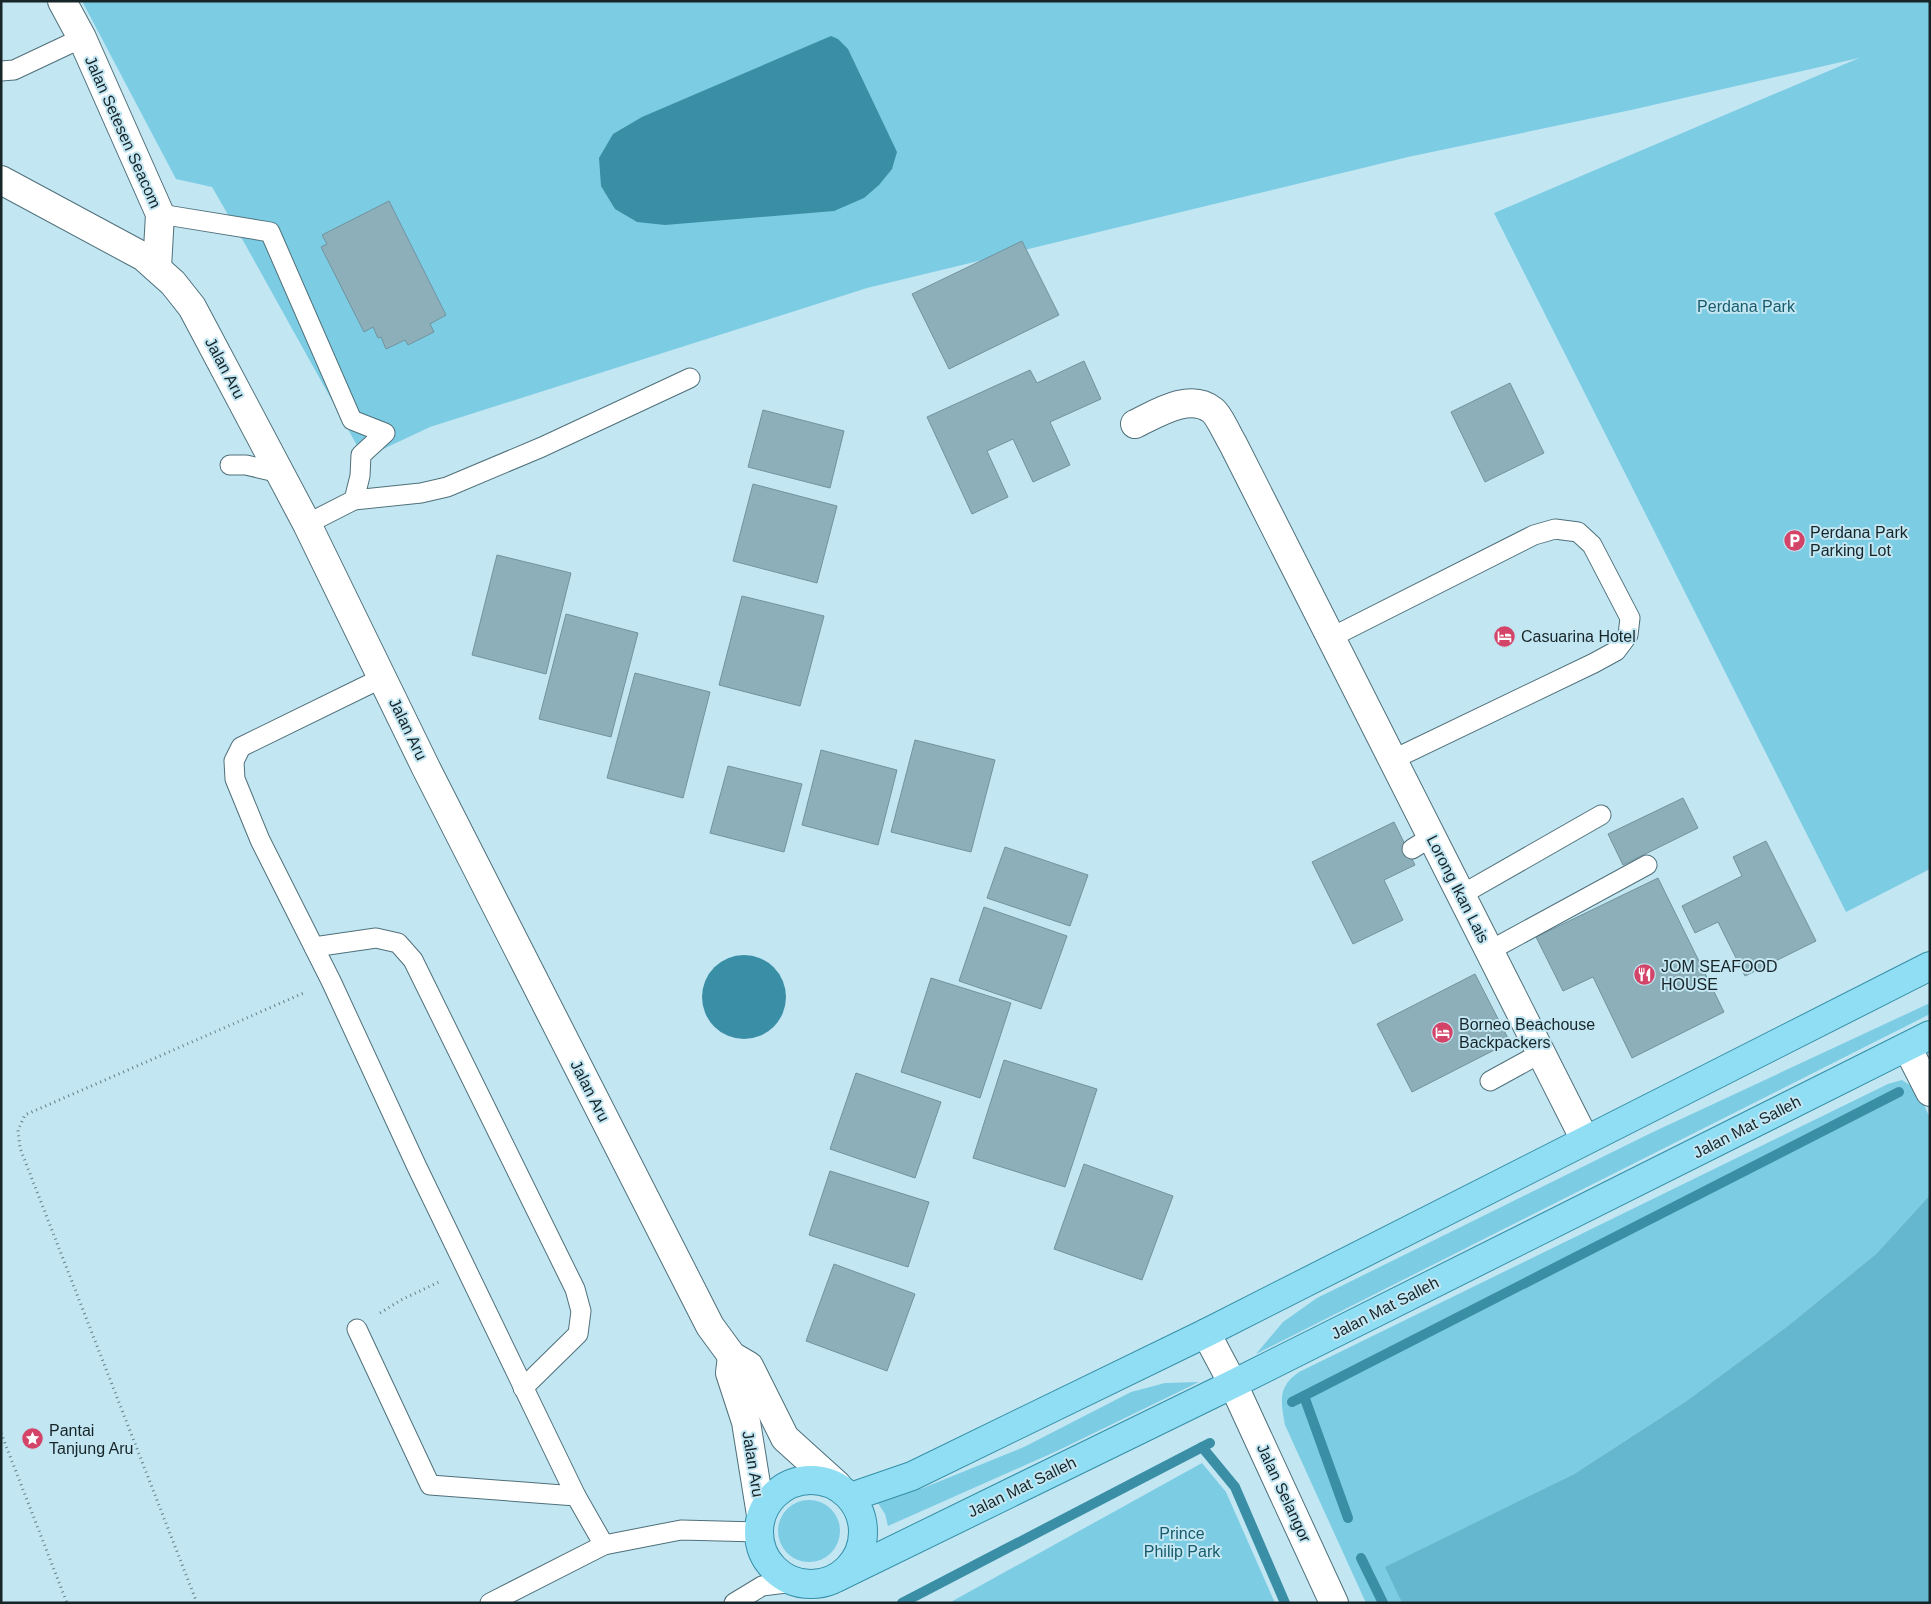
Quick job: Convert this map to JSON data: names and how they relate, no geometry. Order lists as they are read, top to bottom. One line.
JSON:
{"streets":{"main road":["Jalan Mat Salleh"],"street":["Jalan Setesen Seacom","Jalan Aru","Lorong Ikan Lais","Jalan Selangor"]},"crossings":[["Jalan Setesen Seacom","Jalan Aru"],["Jalan Aru","Jalan Mat Salleh"],["Jalan Mat Salleh","Jalan Selangor"]],"parks":["Perdana Park","Prince Philip Park"],"places":{"parking":["Perdana Park Parking Lot"],"hotel":["Casuarina Hotel","Borneo Beachouse Backpackers"],"restaurant":["JOM SEAFOOD HOUSE"],"place":["Pantai Tanjung Aru"]}}
